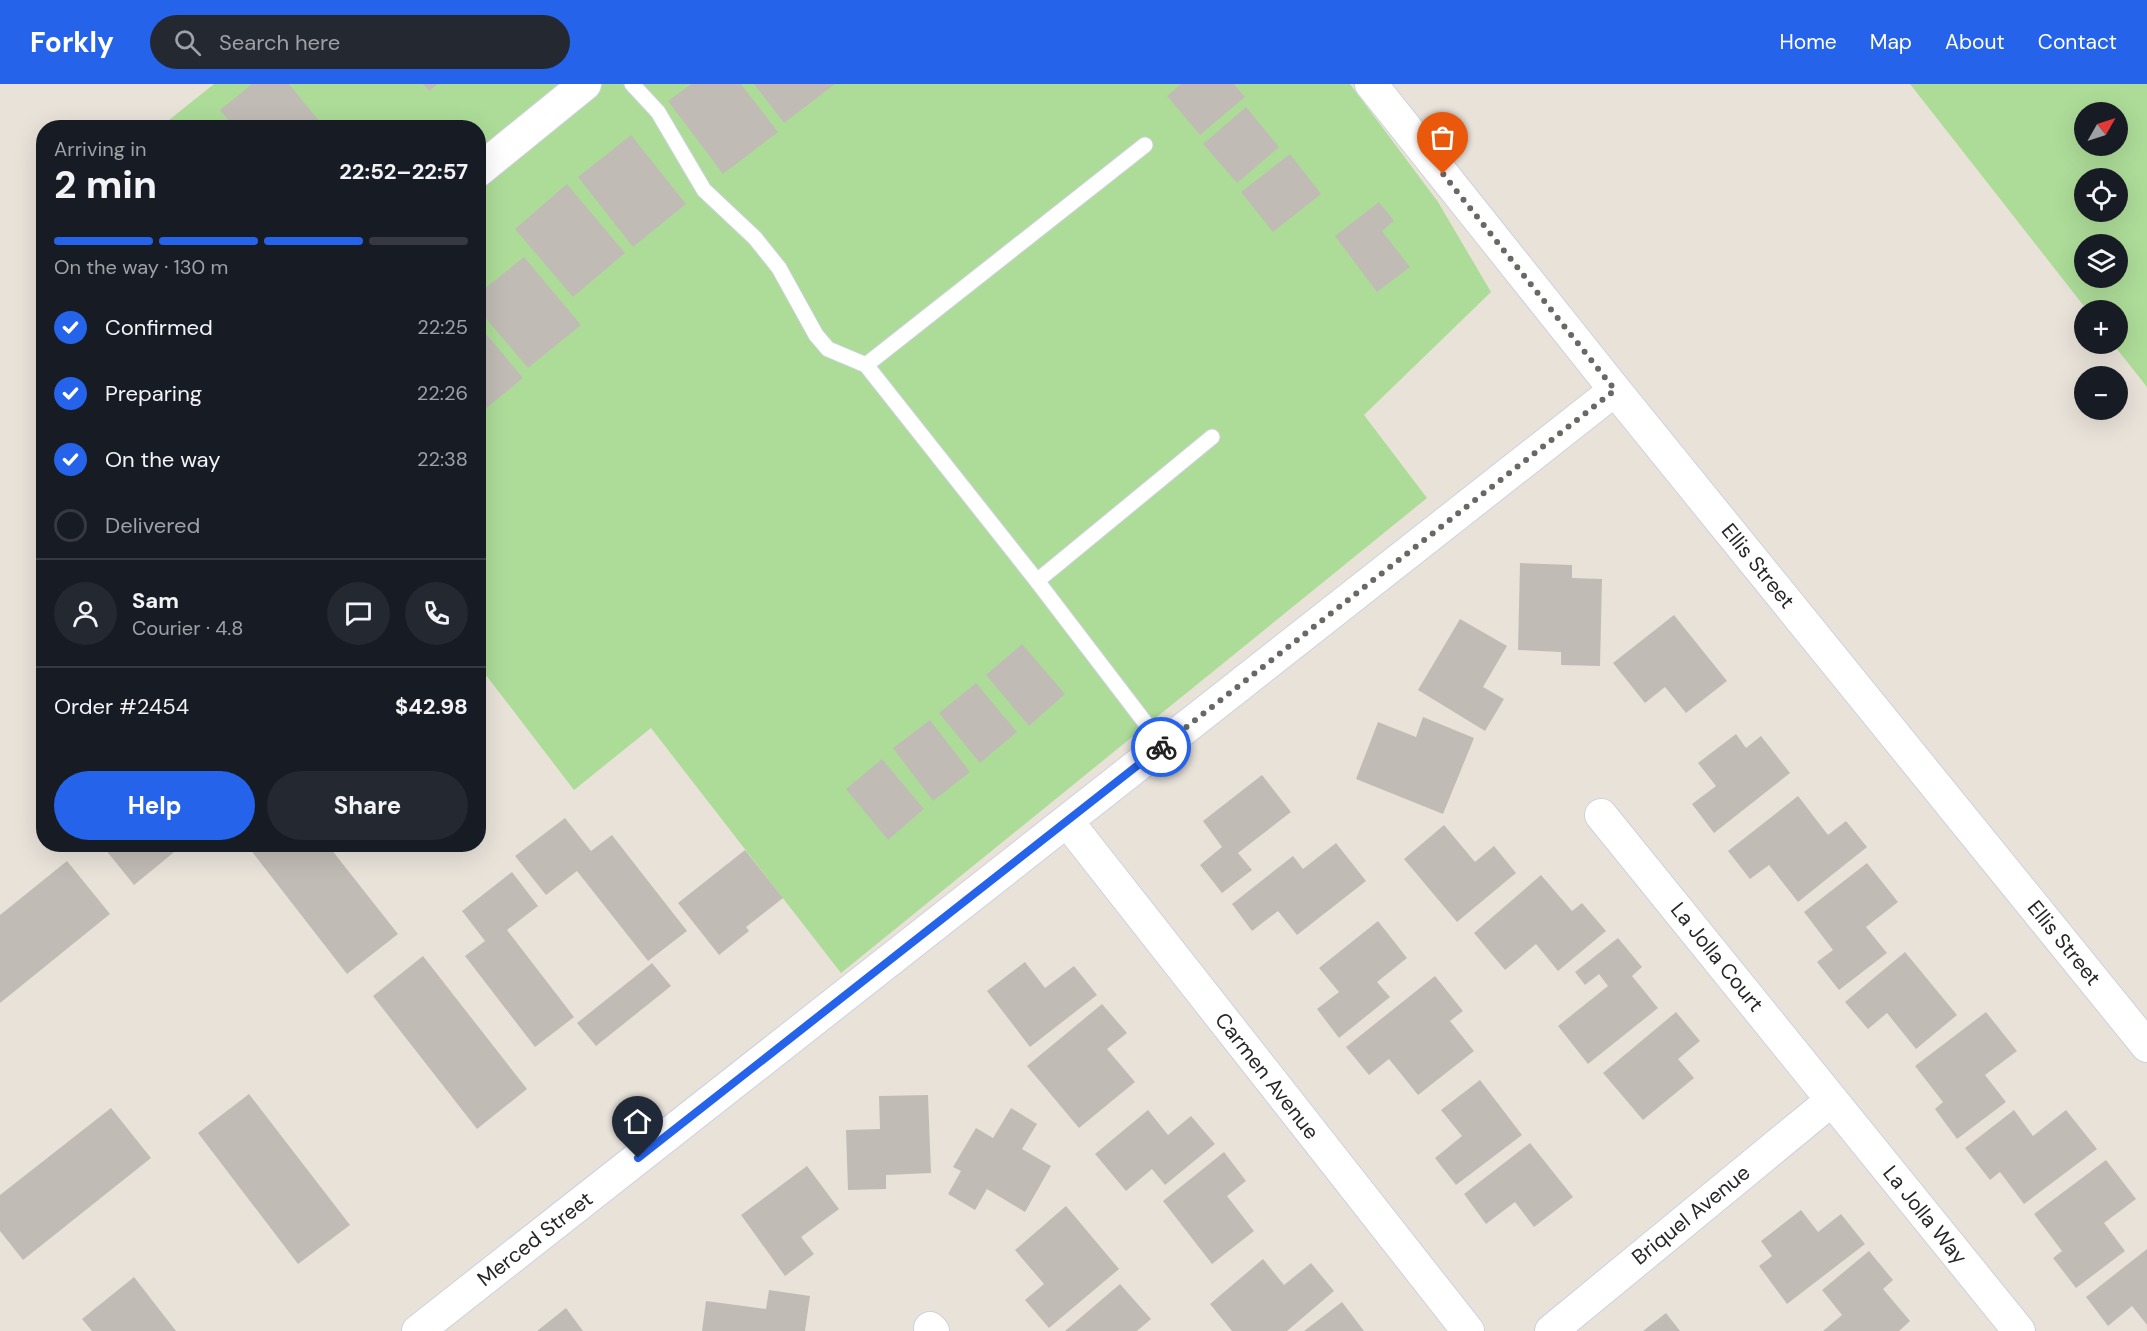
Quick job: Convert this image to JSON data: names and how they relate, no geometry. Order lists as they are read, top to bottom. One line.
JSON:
{"streets":{"street":["Ellis Street","La Jolla Court","Carmen Avenue","Briquel Avenue","La Jolla Way","Merced Street"]},"crossings":[["Ellis Street","Merced Street"],["La Jolla Court","Briquel Avenue"],["La Jolla Court","La Jolla Way"],["Carmen Avenue","Merced Street"],["Briquel Avenue","La Jolla Way"]],"north":"top right","page":{"header":"Forkly","search":"Search here","nav":["Home","Map","About","Contact"],"map_buttons":["+","−"],"heading":["2 min","Arriving in","22:52–22:57"],"panel":["Sam","Courier · 4.8","Order #2454","$42.98"],"bar":"On the way · 130 m","list":[["Confirmed","22:25"],["Preparing","22:26"],["On the way","22:38"],"Delivered"],"buttons":["Help","Share"]}}
